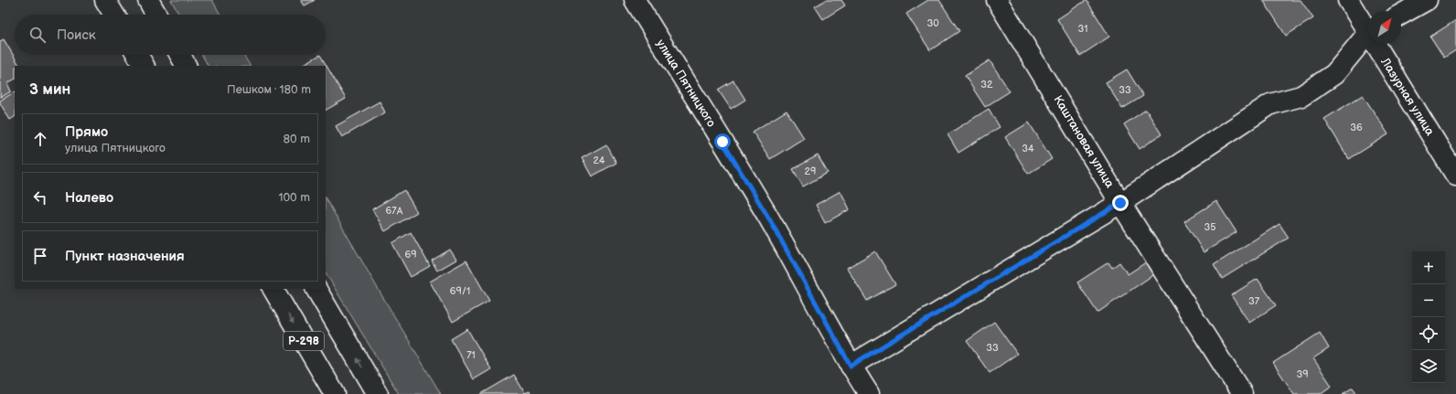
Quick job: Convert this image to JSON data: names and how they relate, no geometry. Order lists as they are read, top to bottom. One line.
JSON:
{"streets":{"main road":["улица Пятницкого","Лазурная улица","Каштановая улица","Р-298"]},"house_numbers":["30","31","32","33","36","34","24","29","67А","35","69","69/1","37","33","71","39"],"north":"top right","page":{"search":"Поиск","heading":["3 мин","Пешком · 180 m"],"list":[["Прямо","улица Пятницкого","80 m"],["Налево","100 m"],"Пункт назначения"],"map_buttons":["+","−"]}}
